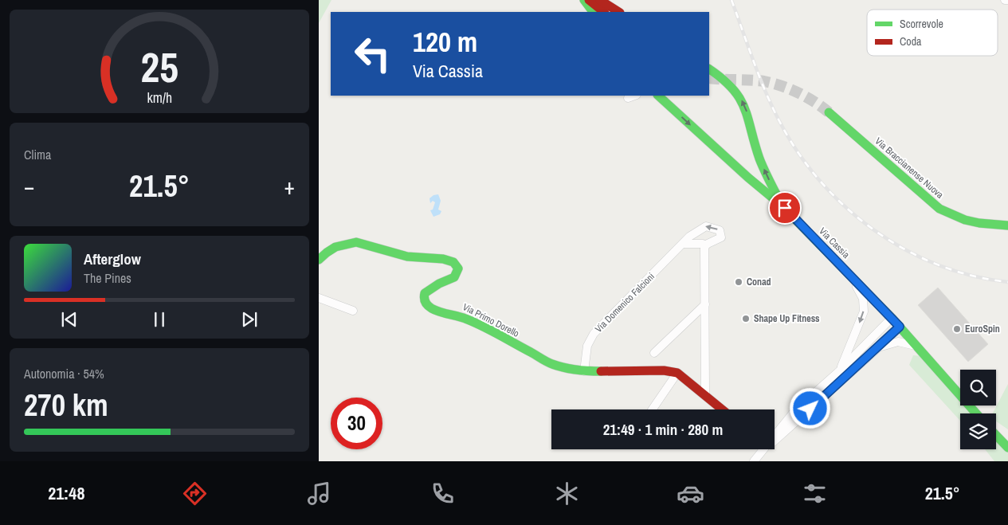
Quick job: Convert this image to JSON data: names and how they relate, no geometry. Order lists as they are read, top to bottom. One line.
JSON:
{"streets":{"main road":["Via Braccianense Nuova","Via Cassia","Via Primo Dorello"],"street":["Via Domenico Falcioni"]},"crossings":[["Via Domenico Falcioni","Via Primo Dorello"]],"places":["Conad","Shape Up Fitness","EuroSpin"],"legend":["Scorrevole","Coda"],"page":{"turn":["120 m","Via Cassia"],"tile":["Clima",["Autonomia · 54%","270 km"]],"heat":["−","21.5°","+"],"song":["Afterglow","The Pines"],"limit":"30","trip":"21:49 · 1 min · 280 m","tabs":["21:48","21.5°"],"gauge":["25","km/h"]}}
